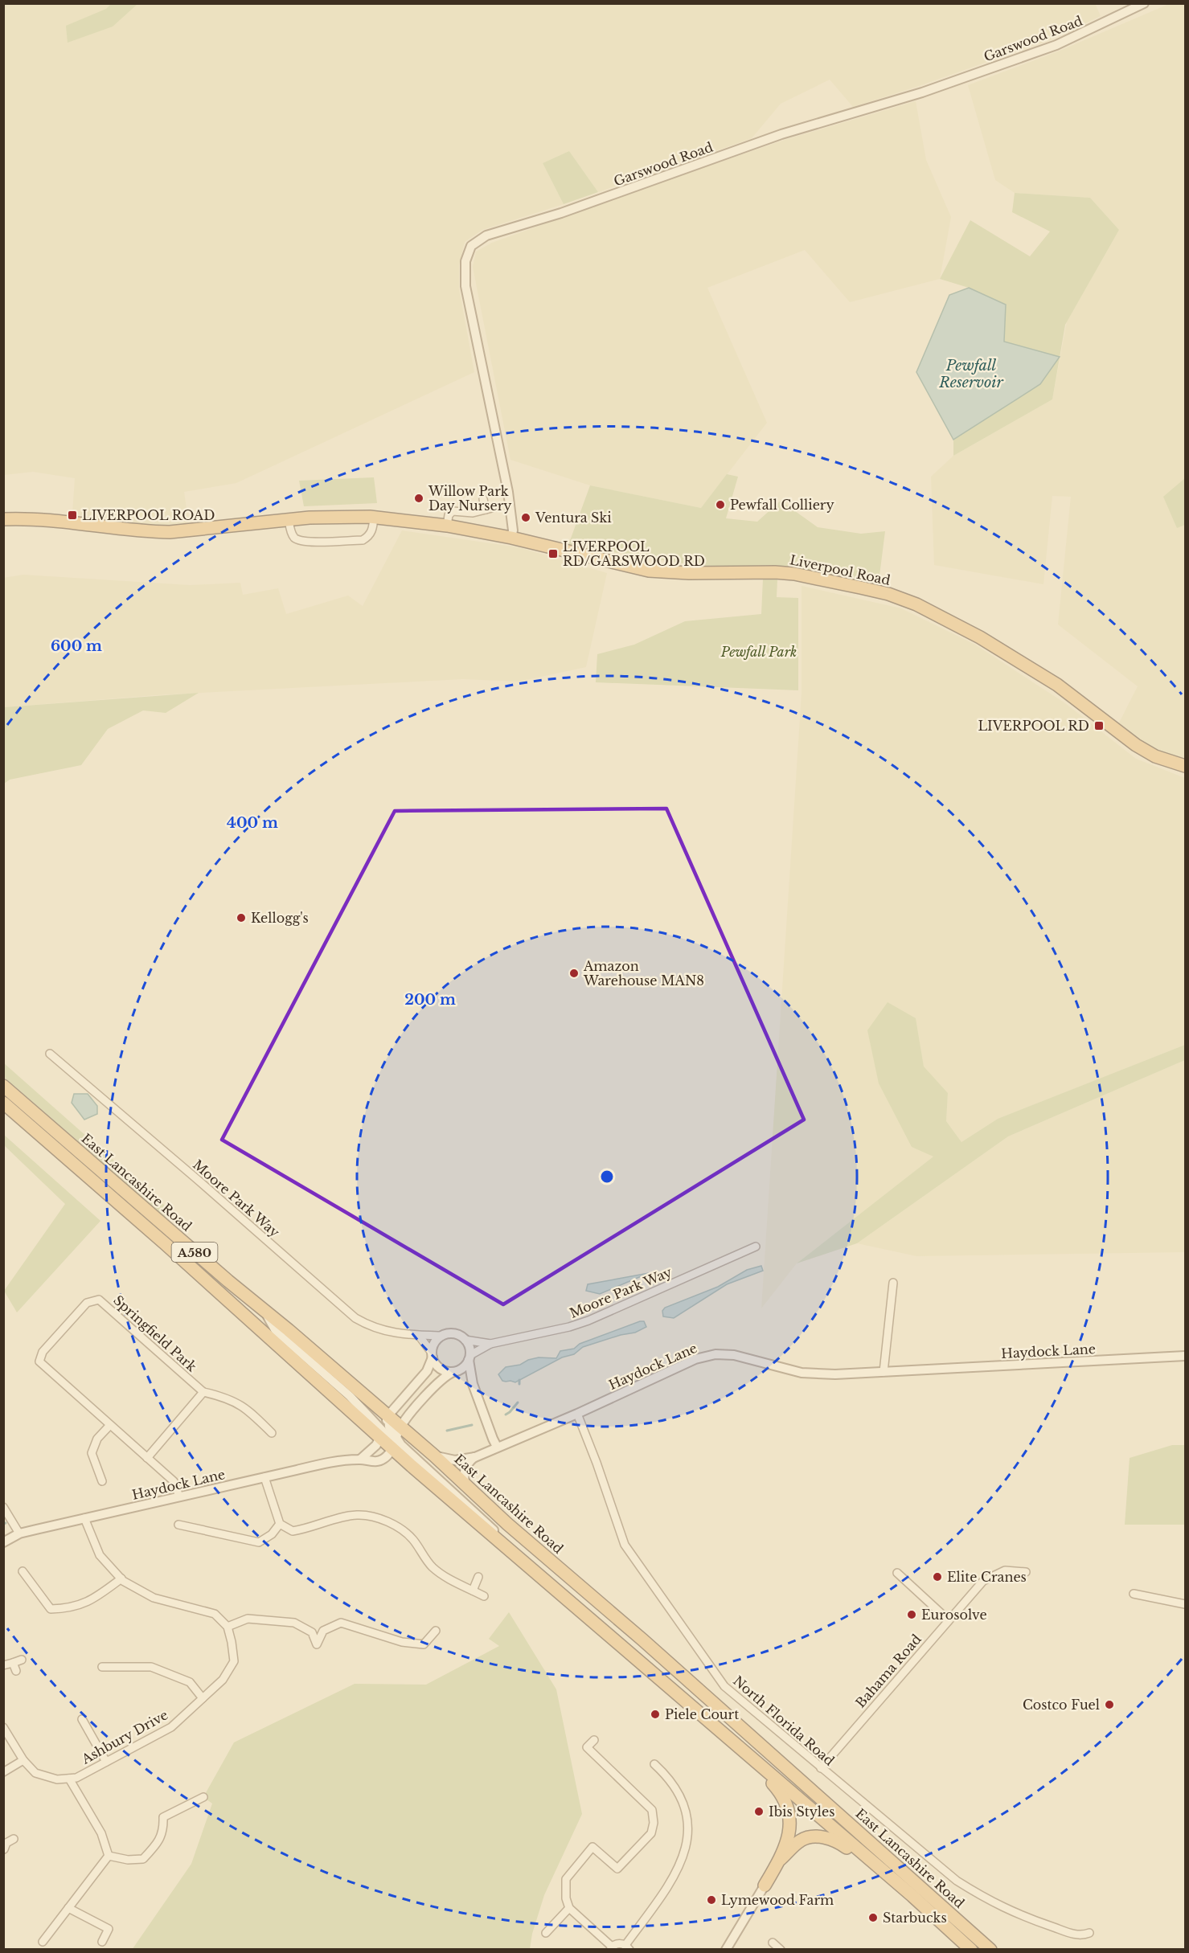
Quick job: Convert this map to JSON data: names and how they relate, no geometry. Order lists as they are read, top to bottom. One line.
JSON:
{"streets":{"highway":["Liverpool Road","East Lancashire Road","A580"],"street":["Garswood Road","Moore Park Way","Springfield Park","Haydock Lane","Bahama Road","North Florida Road","Ashbury Drive"]},"crossings":[["Garswood Road","Liverpool Road"],["East Lancashire Road","Haydock Lane"],["Springfield Park","Haydock Lane"],["Haydock Lane","North Florida Road"],["Bahama Road","North Florida Road"]],"water":["Pewfall Reservoir"],"parks":["Pewfall Park"],"places":{"other":["Willow Park Day Nursery","Pewfall Colliery","Ventura Ski","Kellogg's","Amazon Warehouse MAN8","Elite Cranes","Eurosolve","Costco Fuel","Piele Court","Ibis Styles","Lymewood Farm","Starbucks"],"transit":["LIVERPOOL ROAD","LIVERPOOL RD/GARSWOOD RD","LIVERPOOL RD"]},"rings":["600 m","400 m","200 m"]}
